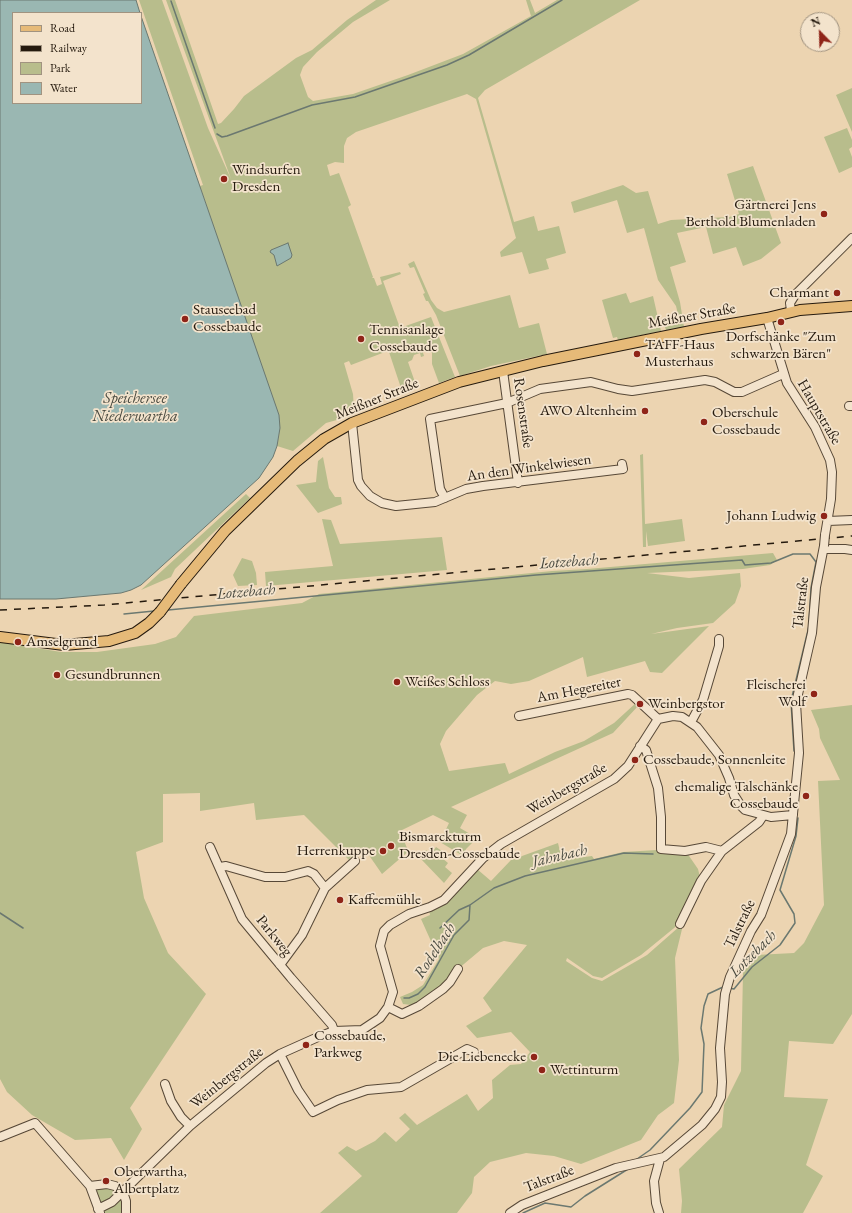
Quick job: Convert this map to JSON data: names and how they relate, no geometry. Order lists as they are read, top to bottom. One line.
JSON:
{"streets":{"main road":["Meißner Straße"],"street":["Hauptstraße","Rosenstraße","An den Winkelwiesen","Talstraße","Am Hegereiter","Weinbergstraße","Parkweg"]},"crossings":[["Meißner Straße","Hauptstraße"],["Meißner Straße","Rosenstraße"],["Meißner Straße","An den Winkelwiesen"],["Hauptstraße","Talstraße"],["Rosenstraße","An den Winkelwiesen"],["Am Hegereiter","Weinbergstraße"],["Weinbergstraße","Parkweg"]],"water":["Speichersee Niederwartha","Lotzebach","Jahnbach","Rodelbach"],"places":["Windsurfen Dresden","Gärtnerei Jens Berthold Blumenladen","Charmant","Stauseebad Cossebaude","Dorfschänke \"Zum schwarzen Bären\"","Tennisanlage Cossebaude","TAFF-Haus Musterhaus","AWO Altenheim","Oberschule Cossebaude","Johann Ludwig","Amselgrund","Gesundbrunnen","Weißes Schloss","Fleischerei Wolf","Weinbergstor","Cossebaude, Sonnenleite","ehemalige Talschänke Cossebaude","Bismarckturm Dresden-Cossebaude","Herrenkuppe","Kaffeemühle","Cossebaude, Parkweg","Die Liebenecke","Wettinturm","Oberwartha, Albertplatz"],"legend":["Road","Railway","Park","Water"],"north":"top left"}
